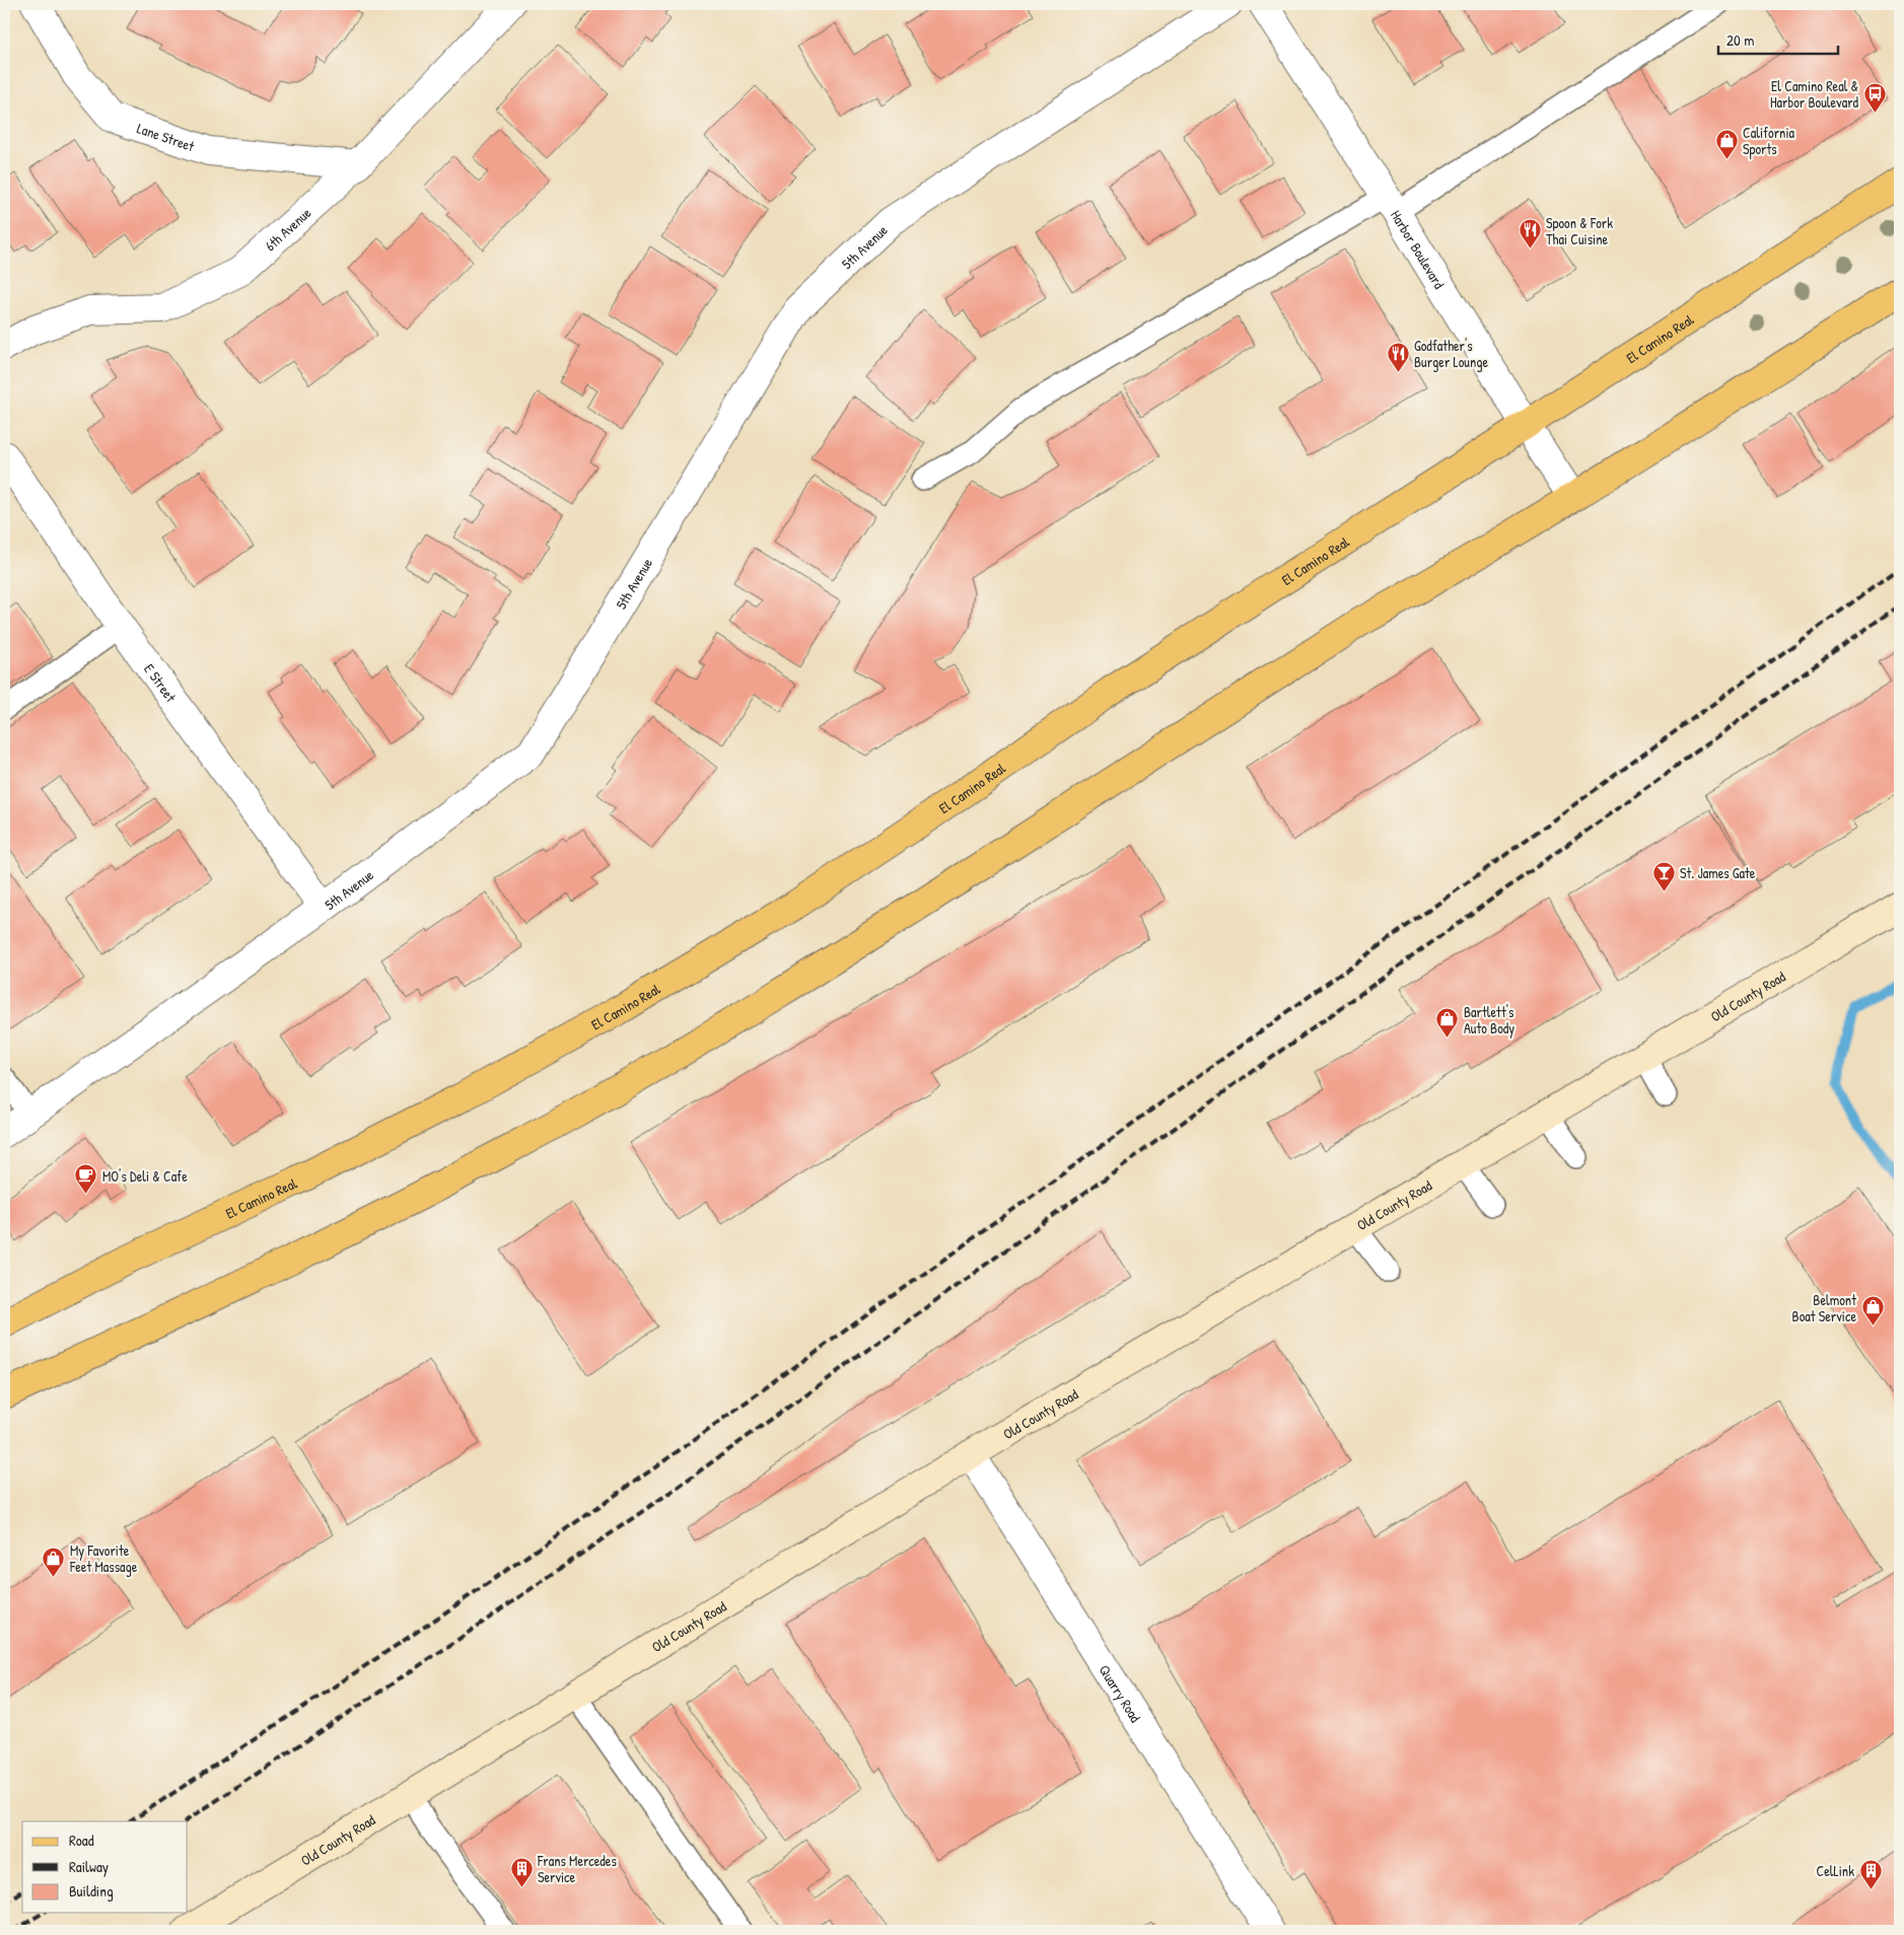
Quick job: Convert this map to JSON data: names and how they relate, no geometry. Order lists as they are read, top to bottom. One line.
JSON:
{"streets":{"main road":["El Camino Real","Old County Road"],"street":["Lane Street","6th Avenue","5th Avenue","Harbor Boulevard","E Street","Quarry Road"]},"crossings":[["Lane Street","6th Avenue"],["5th Avenue","E Street"],["Harbor Boulevard","El Camino Real"],["Old County Road","Quarry Road"]],"places":{"bus stop":["El Camino Real & Harbor Boulevard"],"shop":["California Sports","Bartlett's Auto Body","Belmont Boat Service","My Favorite Feet Massage"],"restaurant":["Spoon & Fork Thai Cuisine","Godfather's Burger Lounge"],"bar":["St. James Gate"],"cafe":["MO's Deli & Cafe"],"building":["Frans Mercedes Service","CelLink"]},"legend":["Road","Railway","Building"],"scale_bar":"20 m"}
